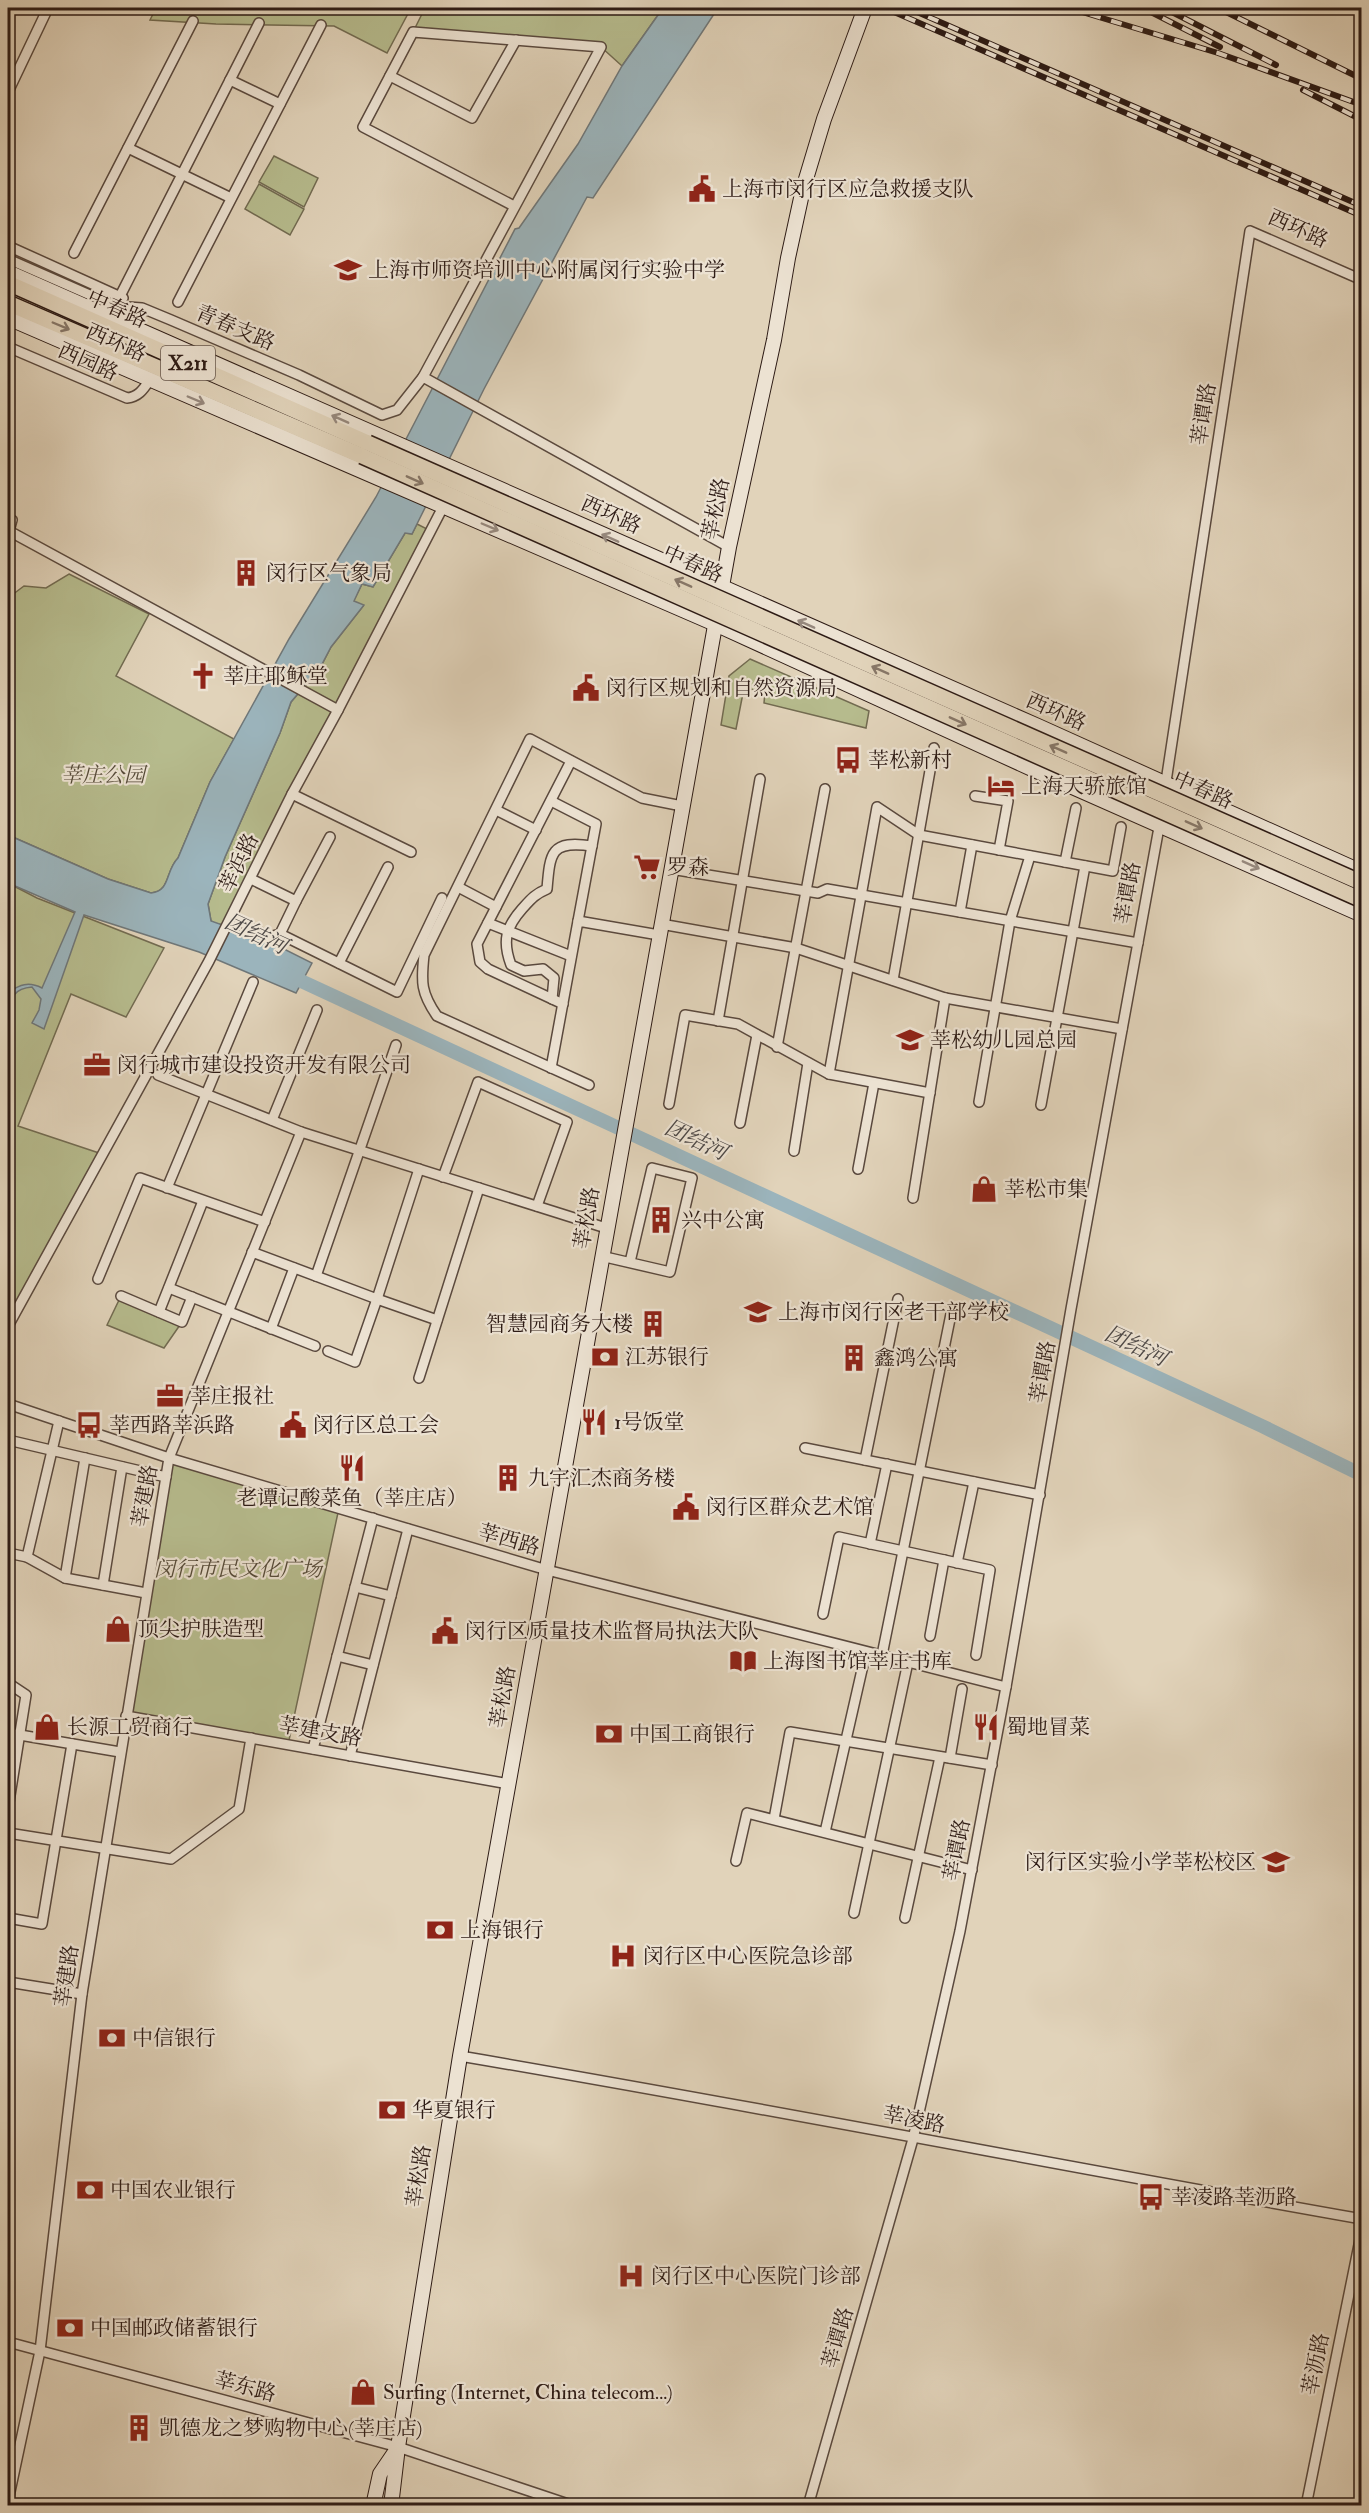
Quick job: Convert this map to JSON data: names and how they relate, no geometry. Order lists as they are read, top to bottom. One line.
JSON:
{"streets":{"main road":["西环路","中春路","X211","莘松路"],"street":["青春支路","西园路","莘谭路","莘浜路","莘建路","莘西路","莘建支路","莘凌路","莘沥路","莘东路"]},"crossings":[["西环路","西园路"],["西环路","莘谭路"],["西环路","莘松路"],["西环路","莘浜路"],["莘谭路","莘西路"],["莘谭路","莘凌路"],["莘松路","莘西路"],["莘松路","莘建支路"],["莘松路","莘凌路"],["莘松路","莘东路"],["莘建路","莘西路"],["莘建路","莘建支路"],["莘建路","莘东路"]],"water":["团结河"],"parks":["莘庄公园","闵行市民文化广场"],"places":{"public building":["上海市闵行区应急救援支队","闵行区规划和自然资源局","闵行区总工会","闵行区群众艺术馆","闵行区质量技术监督局执法大队"],"school or university":["上海市师资培训中心附属闵行实验中学","莘松幼儿园总园","上海市闵行区老干部学校","闵行区实验小学莘松校区"],"building":["闵行区气象局","兴中公寓","智慧园商务大楼","鑫鸿公寓","九宇汇杰商务楼","凯德龙之梦购物中心(莘庄店)"],"church":["莘庄耶稣堂"],"bus stop":["莘松新村","莘西路莘浜路","莘凌路莘沥路"],"hotel":["上海天骄旅馆"],"supermarket":["罗森"],"office":["闵行城市建设投资开发有限公司","莘庄报社"],"shop":["莘松市集","顶尖护肤造型","长源工贸商行","Surfing (Internet, China telecom...)"],"bank":["江苏银行","中国工商银行","上海银行","中信银行","华夏银行","中国农业银行","中国邮政储蓄银行"],"restaurant":["1号饭堂","老谭记酸菜鱼（莘庄店）","蜀地冒菜"],"library":["上海图书馆莘庄书库"],"hospital":["闵行区中心医院急诊部","闵行区中心医院门诊部"]}}
